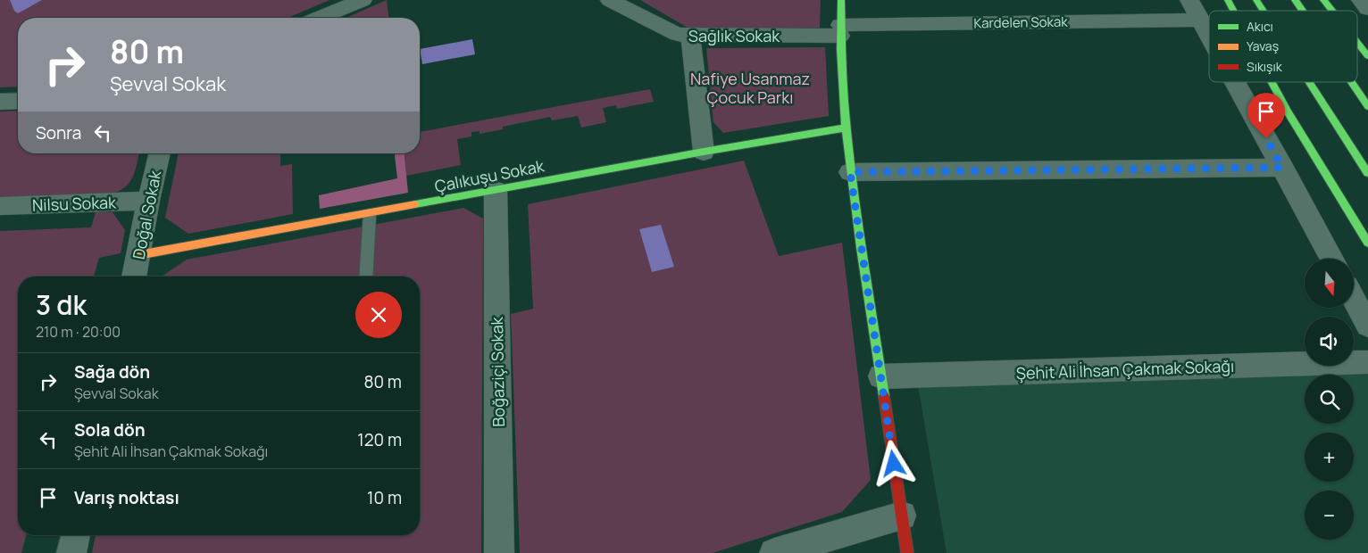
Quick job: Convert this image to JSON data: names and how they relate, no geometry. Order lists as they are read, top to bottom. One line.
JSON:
{"streets":{"main road":["Çalıkuşu Sokak"],"street":["Kardelen Sokak","Sağlık Sokak","Nilsu Sokak","Doğal Sokak","Şehit Ali İhsan Çakmak Sokağı","Boğaziçi Sokak"]},"crossings":[["Kardelen Sokak","Sağlık Sokak"],["Çalıkuşu Sokak","Doğal Sokak"],["Çalıkuşu Sokak","Boğaziçi Sokak"],["Nilsu Sokak","Doğal Sokak"]],"parks":["Nafiye Usanmaz Çocuk Parkı"],"legend":["Akıcı","Yavaş","Sıkışık"],"north":"bottom","page":{"turn":["80 m","Şevval Sokak"],"then":"Sonra","map_buttons":["+","−"],"heading":["3 dk","210 m · 20:00"],"list":[{"name":"Sağa dön","note":"Şevval Sokak","value":"80 m"},{"name":"Sola dön","note":"Şehit Ali İhsan Çakmak Sokağı","value":"120 m"},{"name":"Varış noktası","value":"10 m"}]}}
